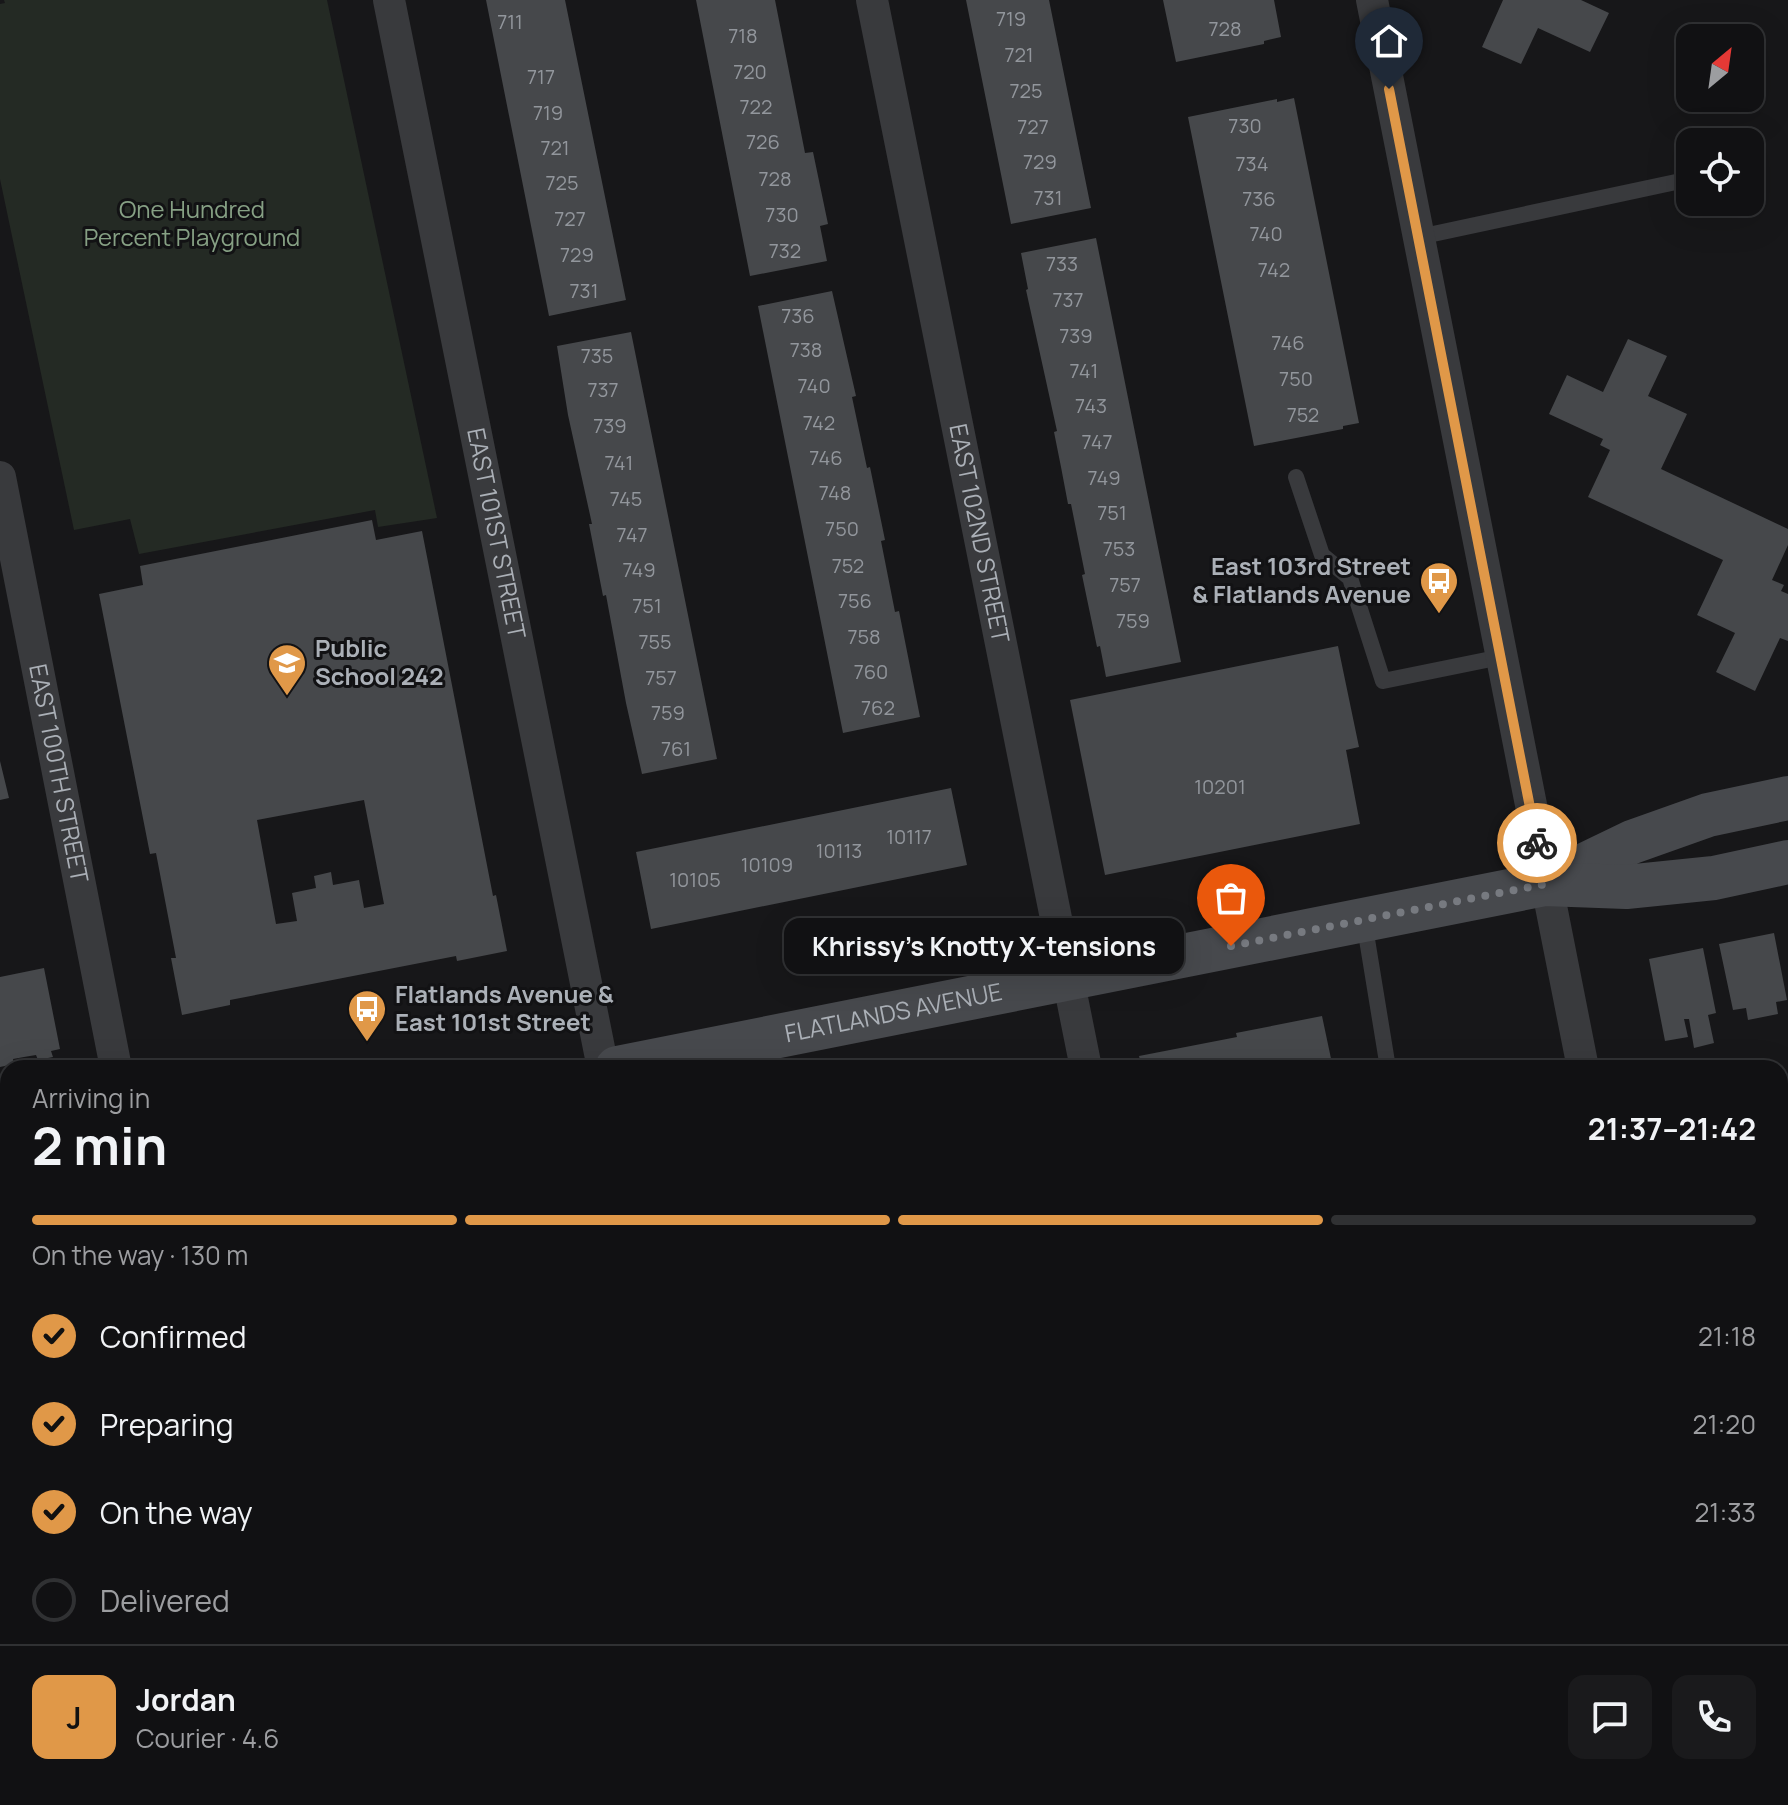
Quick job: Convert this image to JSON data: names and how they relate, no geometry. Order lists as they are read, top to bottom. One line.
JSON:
{"streets":{"main road":["FLATLANDS AVENUE"],"street":["EAST 101ST STREET","EAST 102ND STREET","EAST 100TH STREET"]},"crossings":[["EAST 102ND STREET","FLATLANDS AVENUE"]],"parks":["One Hundred Percent Playground"],"places":{"bus stop":["East 103rd Street & Flatlands Avenue","Flatlands Avenue & East 101st Street"],"school or university":["Public School 242"],"other":["Khrissy’s Knotty X-tensions"]},"house_numbers":["719","711","728","718","721","720","717","725","722","719","730","727","726","721","729","734","728","725","731","736","730","727","740","732","729","733","742","731","737","736","739","746","738","735","741","750","740","737","743","752","742","739","747","746","741","749","748","745","751","750","747","753","752","749","757","756","751","759","758","755","760","757","762","759","761","10201","10117","10113","10109","10105"],"north":"top right","page":{"bubble":"Khrissy’s Knotty X-tensions","heading":["2 min","Arriving in","21:37–21:42"],"panel":["Jordan","Courier · 4.6"],"bar":"On the way · 130 m","list":[["Confirmed","21:18"],["Preparing","21:20"],["On the way","21:33"],"Delivered"],"round":"J"}}
